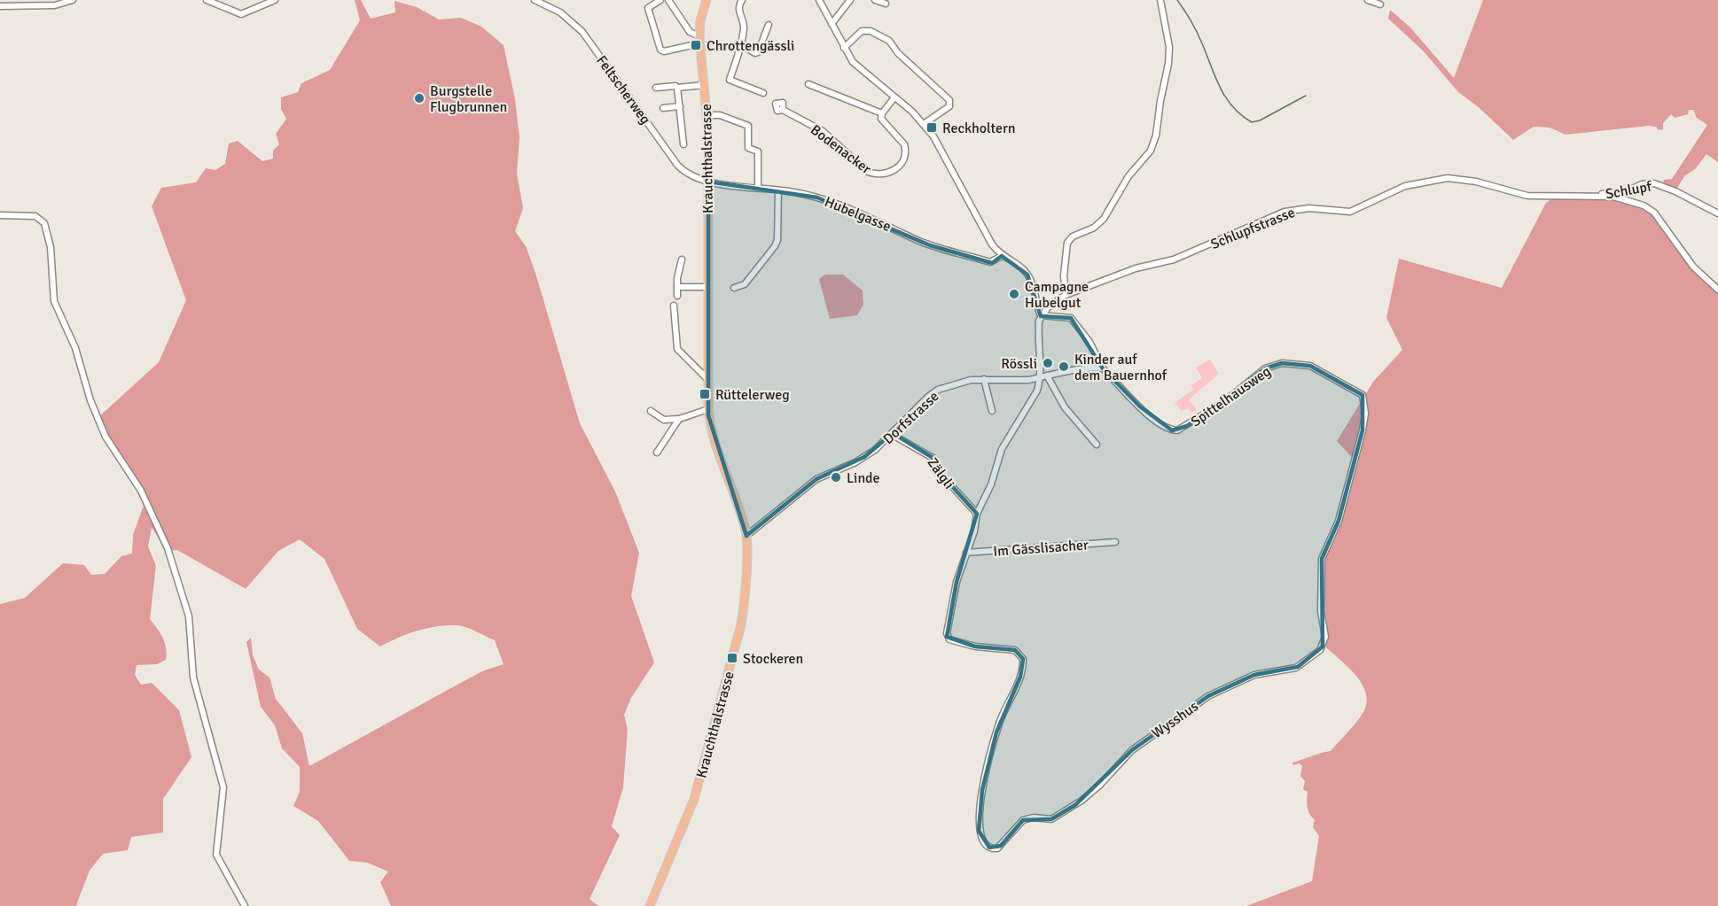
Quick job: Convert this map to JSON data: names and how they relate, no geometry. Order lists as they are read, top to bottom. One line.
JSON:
{"streets":{"main road":["Krauchthalstrasse"],"street":["Feltscherweg","Bodenacker","Schlupf","Hubelgasse","Schlupfstrasse","Spittelhausweg","Dorfstrasse","Zälgli","Im Gässlisacher","Wysshus"]},"crossings":[["Feltscherweg","Krauchthalstrasse"],["Feltscherweg","Hubelgasse"],["Krauchthalstrasse","Hubelgasse"],["Krauchthalstrasse","Dorfstrasse"],["Schlupf","Schlupfstrasse"],["Spittelhausweg","Wysshus"],["Dorfstrasse","Zälgli"],["Dorfstrasse","Im Gässlisacher"],["Zälgli","Im Gässlisacher"],["Im Gässlisacher","Wysshus"]],"places":{"transit":["Chrottengässli","Reckholtern","Rüttelerweg","Stockeren"],"other":["Burgstelle Flugbrunnen","Campagne Hubelgut","Rössli","Kinder auf dem Bauernhof","Linde"]}}
